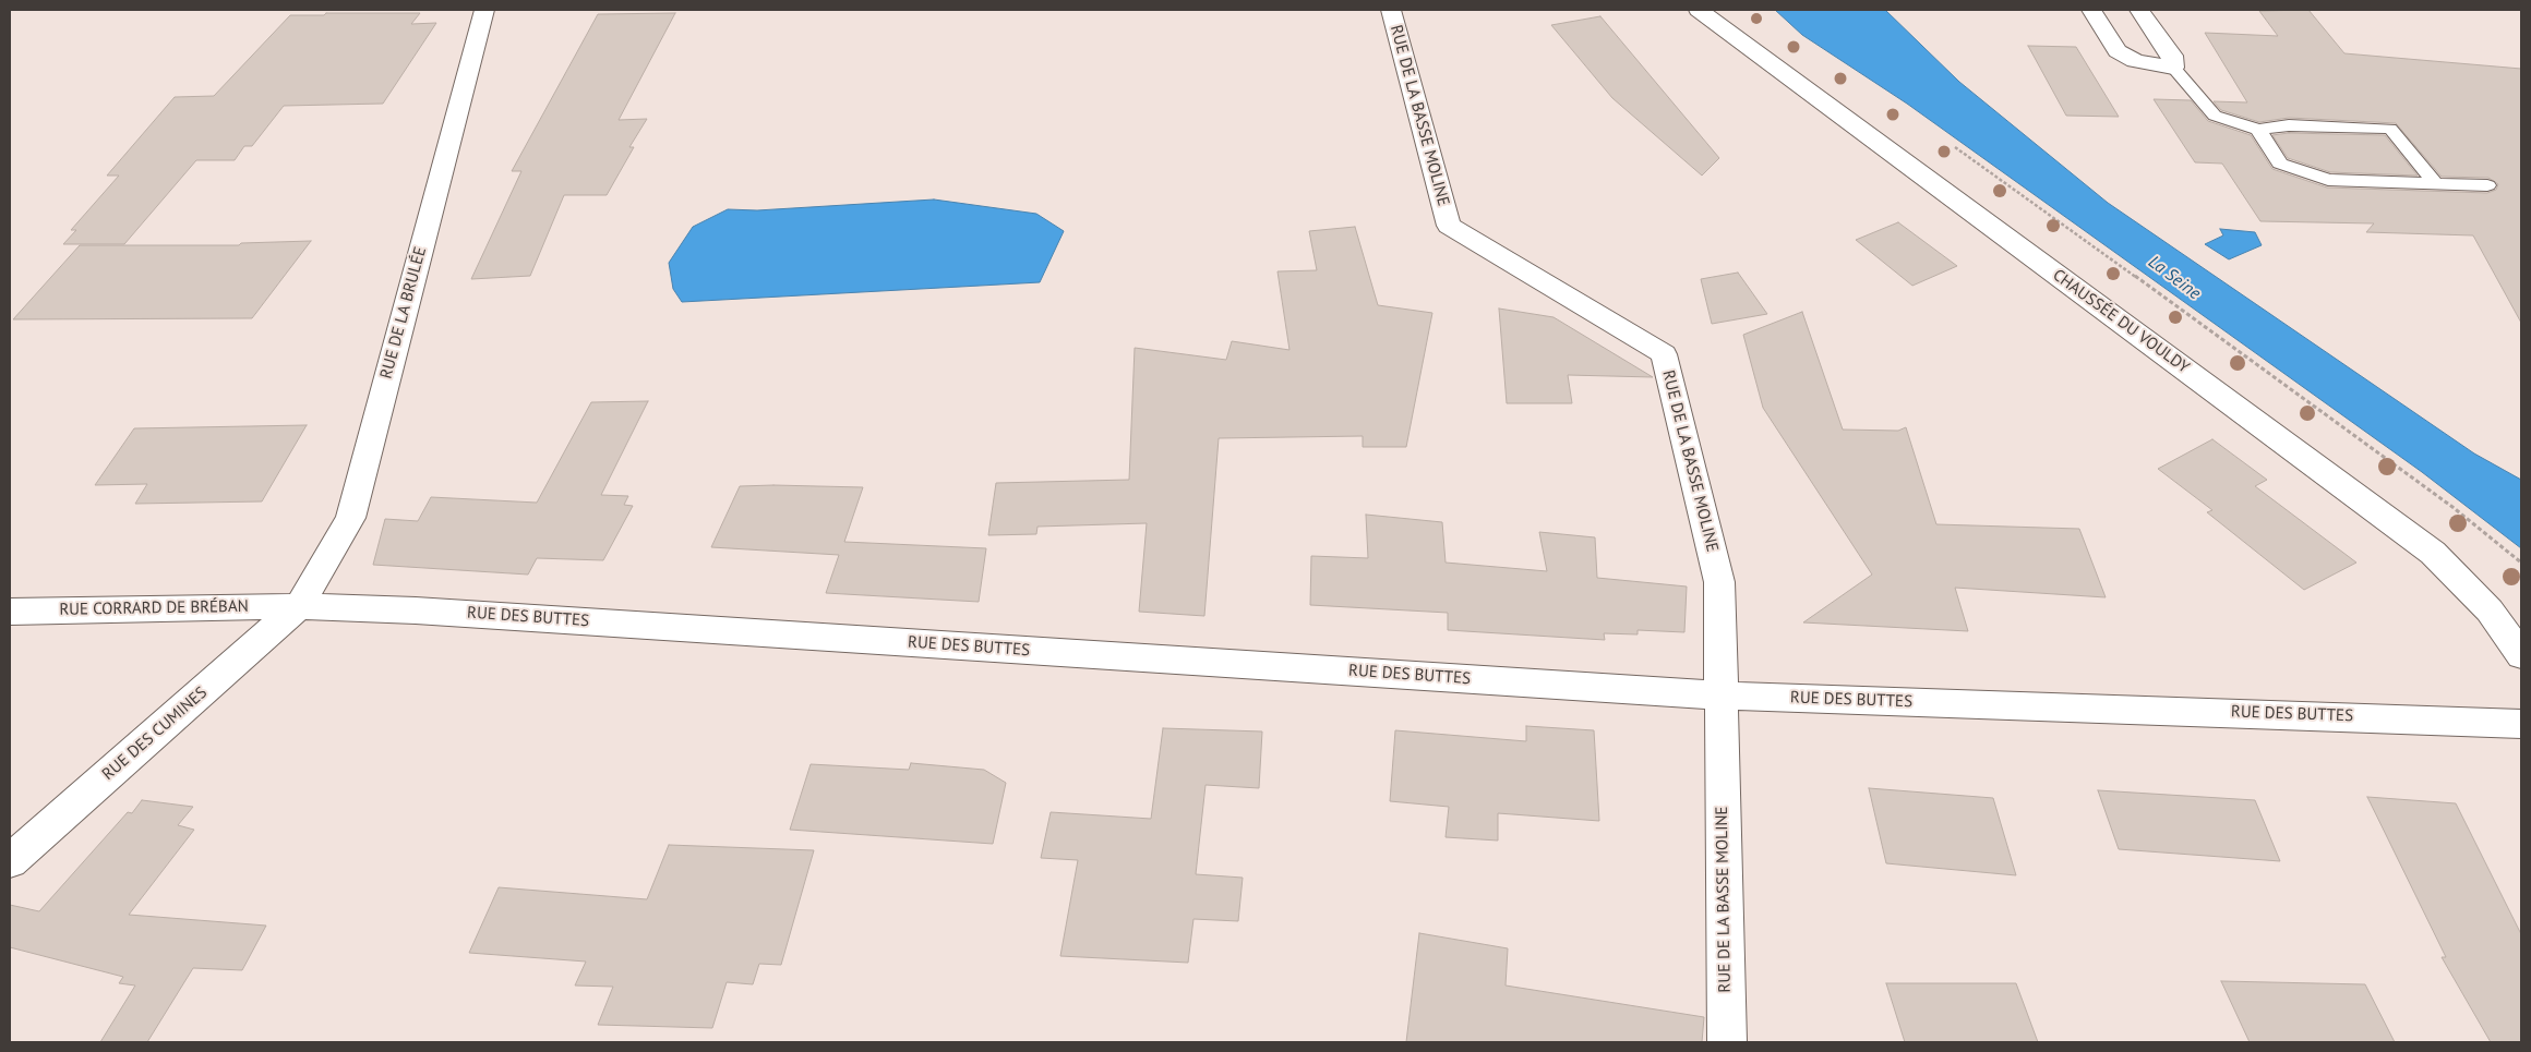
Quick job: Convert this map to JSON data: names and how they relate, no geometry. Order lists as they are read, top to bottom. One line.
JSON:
{"streets":{"street":["RUE DE LA BASSE MOLINE","RUE DE LA BRULÉE","CHAUSSÉE DU VOULDY","RUE CORRARD DE BRÉBAN","RUE DES BUTTES","RUE DES CUMINES"]},"crossings":[["RUE DE LA BASSE MOLINE","RUE DES BUTTES"],["RUE DE LA BRULÉE","RUE CORRARD DE BRÉBAN"],["RUE DE LA BRULÉE","RUE DES BUTTES"],["RUE DE LA BRULÉE","RUE DES CUMINES"],["RUE CORRARD DE BRÉBAN","RUE DES BUTTES"],["RUE CORRARD DE BRÉBAN","RUE DES CUMINES"],["RUE DES BUTTES","RUE DES CUMINES"]],"water":["La Seine"]}
